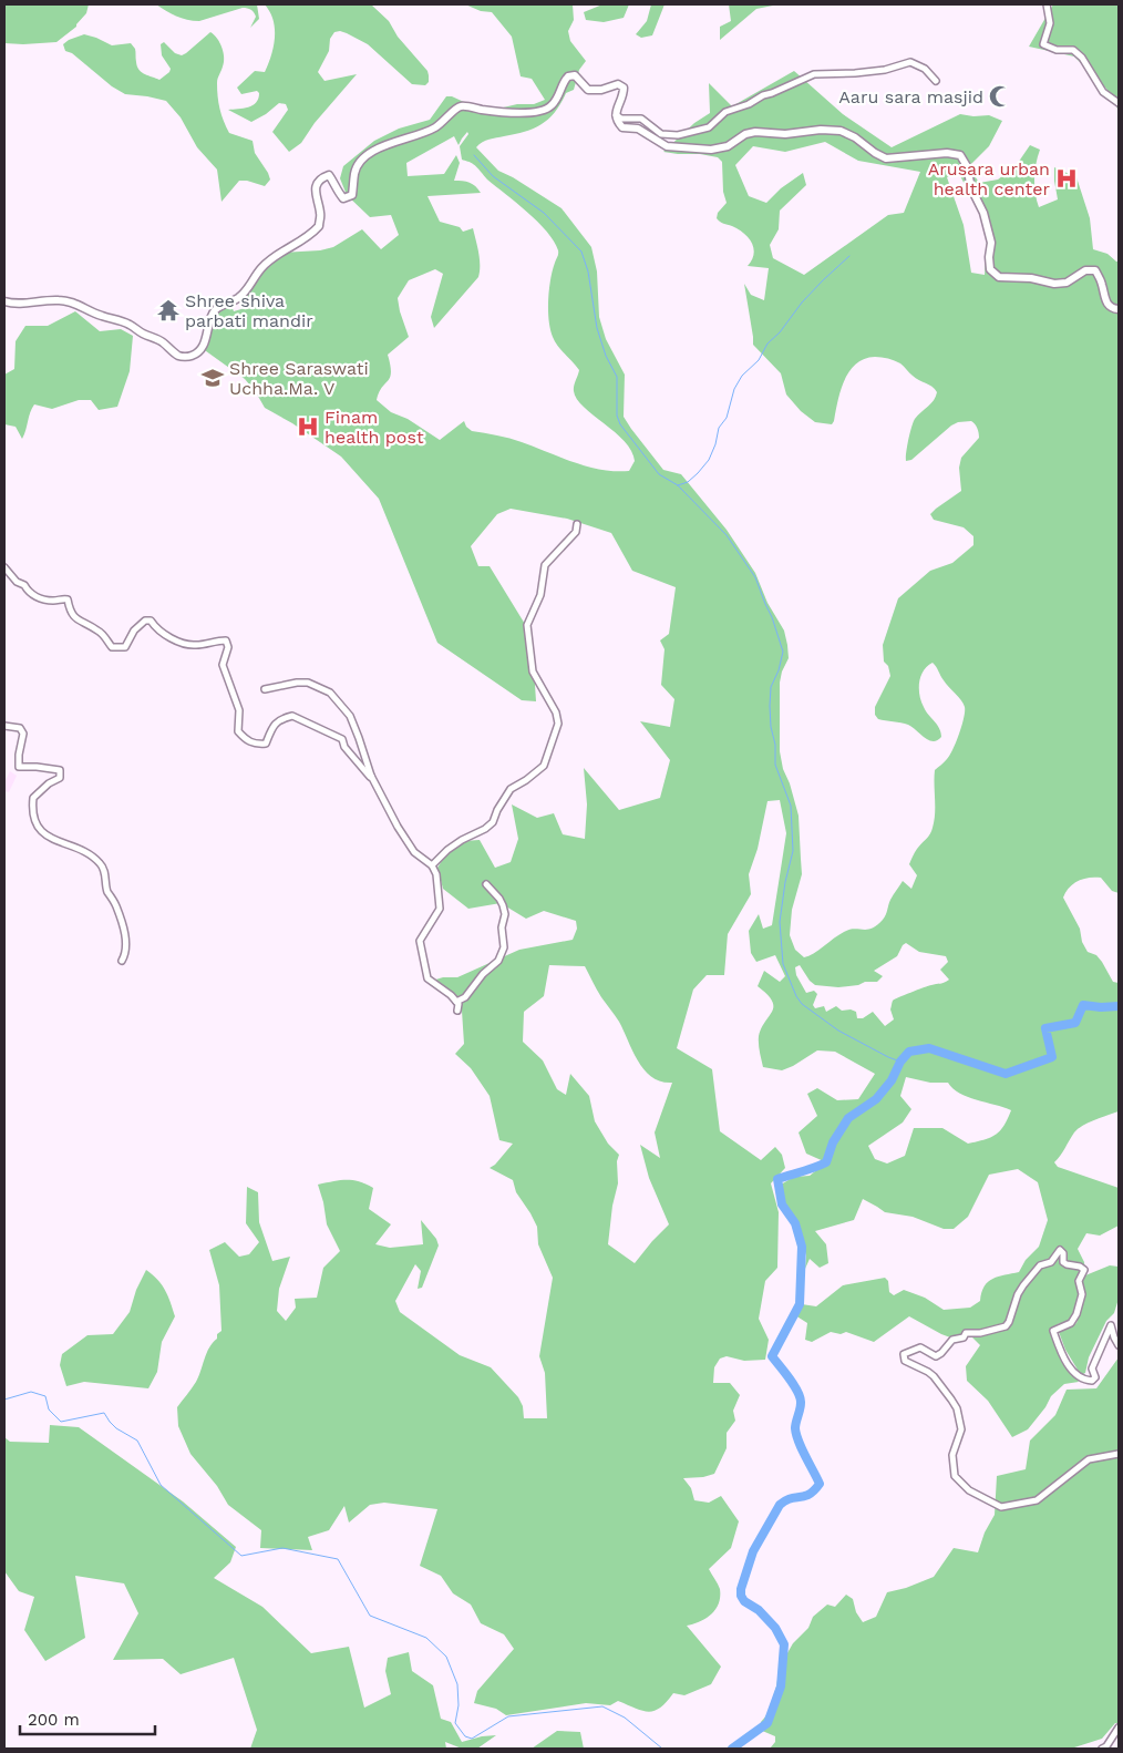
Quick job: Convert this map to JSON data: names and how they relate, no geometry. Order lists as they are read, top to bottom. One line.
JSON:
{"places":{"mosque":["Aaru sara masjid"],"hospital":["Arusara urban health center","Finam health post"],"temple":["Shree shiva parbati mandir"],"school or university":["Shree Saraswati Uchha.Ma. V"]},"scale_bar":"200 m"}
